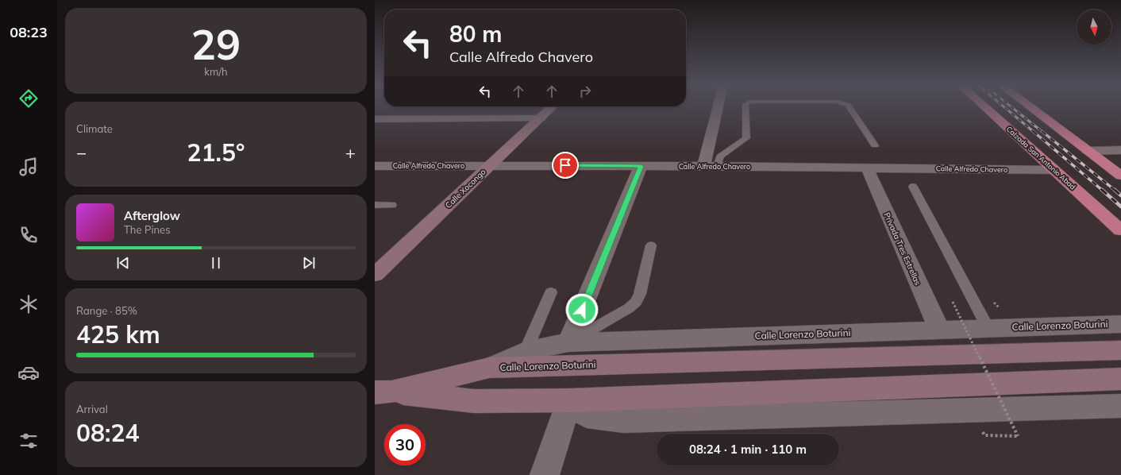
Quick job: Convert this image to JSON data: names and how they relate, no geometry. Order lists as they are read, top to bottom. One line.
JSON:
{"streets":{"highway":["Calzada San Antonio Abad"],"main road":["Calle Xocongo","Calle Lorenzo Boturini"],"street":["Calle Alfredo Chavero","Privada Tres Estrellas"]},"crossings":[["Calzada San Antonio Abad","Calle Alfredo Chavero"],["Calle Alfredo Chavero","Calle Xocongo"],["Calle Alfredo Chavero","Privada Tres Estrellas"],["Privada Tres Estrellas","Calle Lorenzo Boturini"]],"north":"bottom","page":{"tabs":"08:23","tile":[["29","km/h"],"Climate",["Range · 85%","425 km"],["Arrival","08:24"]],"turn":["80 m","Calle Alfredo Chavero"],"heat":["−","21.5°","+"],"song":["Afterglow","The Pines"],"limit":"30","trip":"08:24 · 1 min · 110 m"}}
